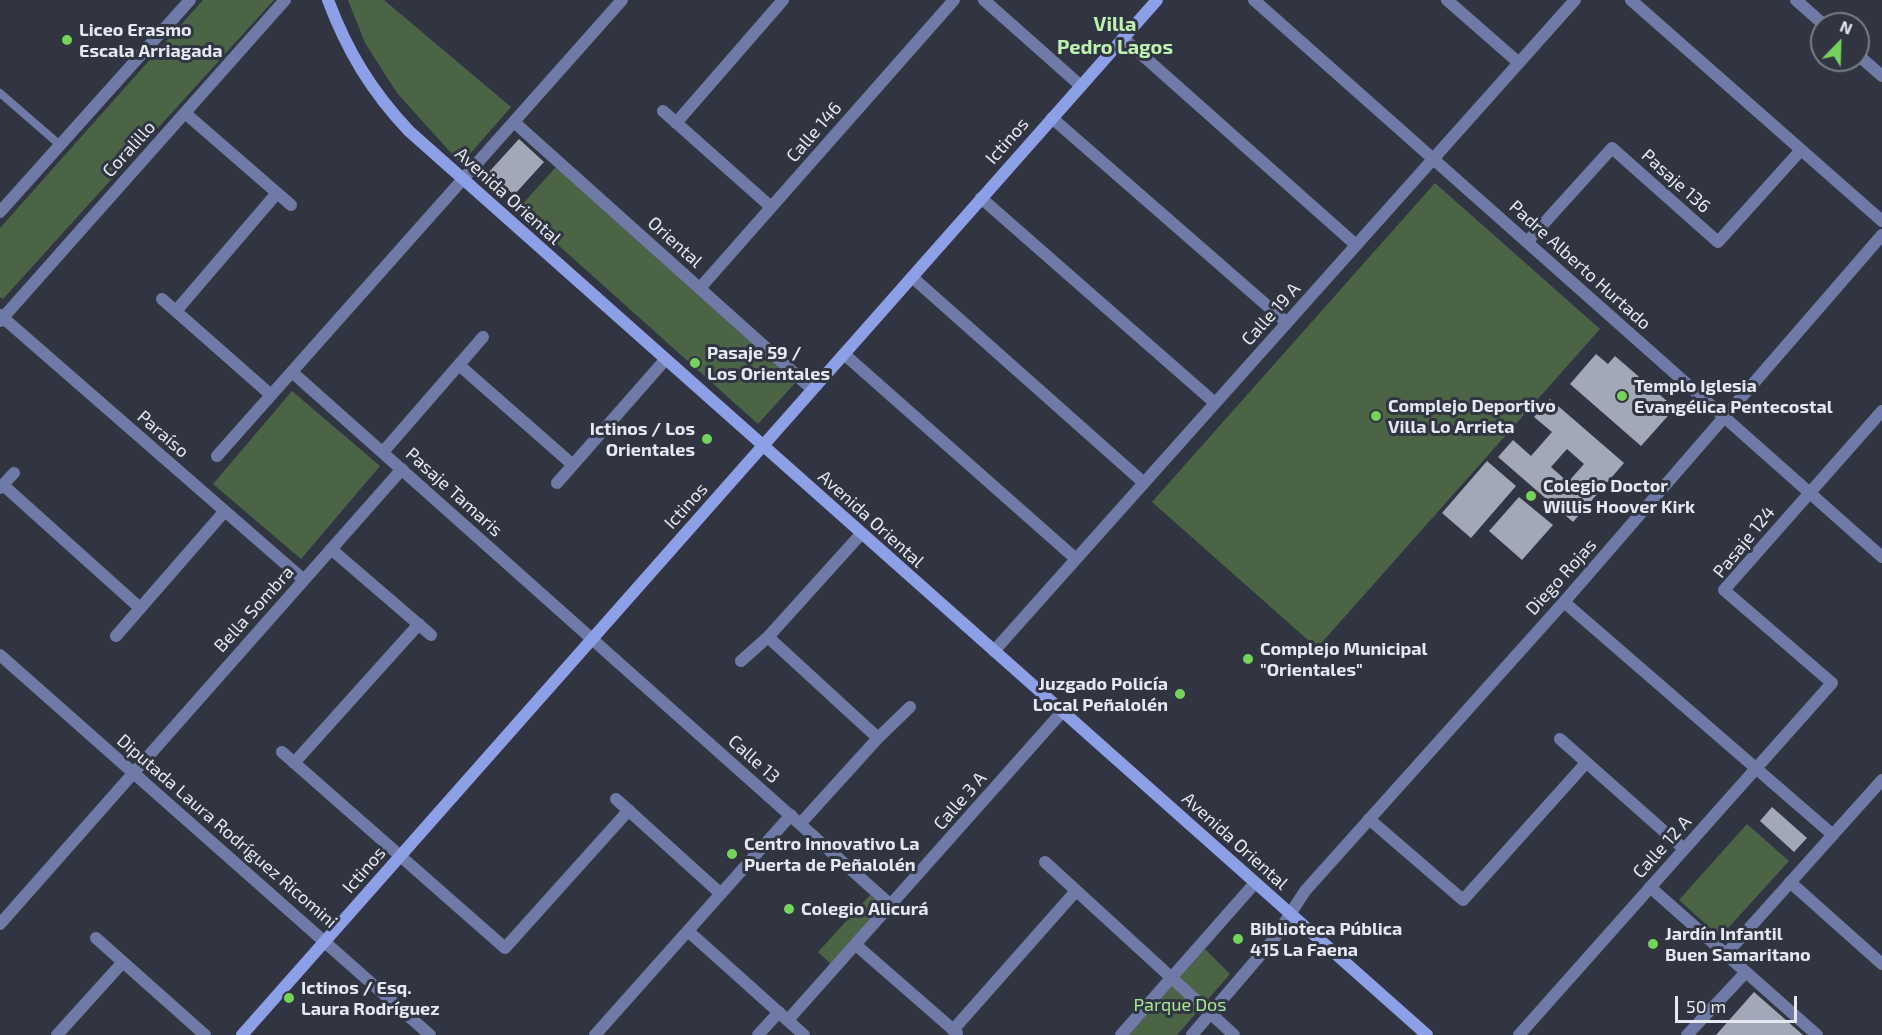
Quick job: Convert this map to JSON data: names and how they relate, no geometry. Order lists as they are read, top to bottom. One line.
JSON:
{"streets":{"main road":["Ictinos","Avenida Oriental"],"street":["Calle 146","Coralillo","Pasaje 136","Oriental","Padre Alberto Hurtado","Calle 19 A","Paraíso","Pasaje Tamaris","Pasaje 124","Diego Rojas","Bella Sombra","Calle 13","Calle 3 A","Diputada Laura Rodríguez Ricomini","Calle 12 A"]},"crossings":[["Calle 146","Oriental"],["Ictinos","Avenida Oriental"],["Ictinos","Oriental"],["Ictinos","Pasaje Tamaris"],["Ictinos","Calle 13"],["Ictinos","Diputada Laura Rodríguez Ricomini"],["Coralillo","Paraíso"],["Pasaje 136","Padre Alberto Hurtado"],["Avenida Oriental","Calle 19 A"],["Avenida Oriental","Diego Rojas"],["Avenida Oriental","Calle 3 A"],["Padre Alberto Hurtado","Calle 19 A"],["Padre Alberto Hurtado","Pasaje 124"],["Padre Alberto Hurtado","Diego Rojas"],["Paraíso","Bella Sombra"],["Pasaje Tamaris","Bella Sombra"],["Pasaje Tamaris","Calle 13"],["Pasaje 124","Calle 12 A"],["Bella Sombra","Diputada Laura Rodríguez Ricomini"],["Calle 13","Calle 3 A"]],"districts":["Villa Pedro Lagos"],"parks":["Parque Dos"],"places":["Liceo Erasmo Escala Arriagada","Pasaje 59 / Los Orientales","Templo Iglesia Evangélica Pentecostal","Complejo Deportivo Villa Lo Arrieta","Ictinos / Los Orientales","Colegio Doctor Willis Hoover Kirk","Complejo Municipal \"Orientales\"","Juzgado Policía Local Peñalolén","Centro Innovativo La Puerta de Peñalolén","Colegio Alicurá","Biblioteca Pública 415 La Faena","Jardín Infantil Buen Samaritano","Ictinos / Esq. Laura Rodríguez"],"scale_bar":"50 m","north":"top right"}
